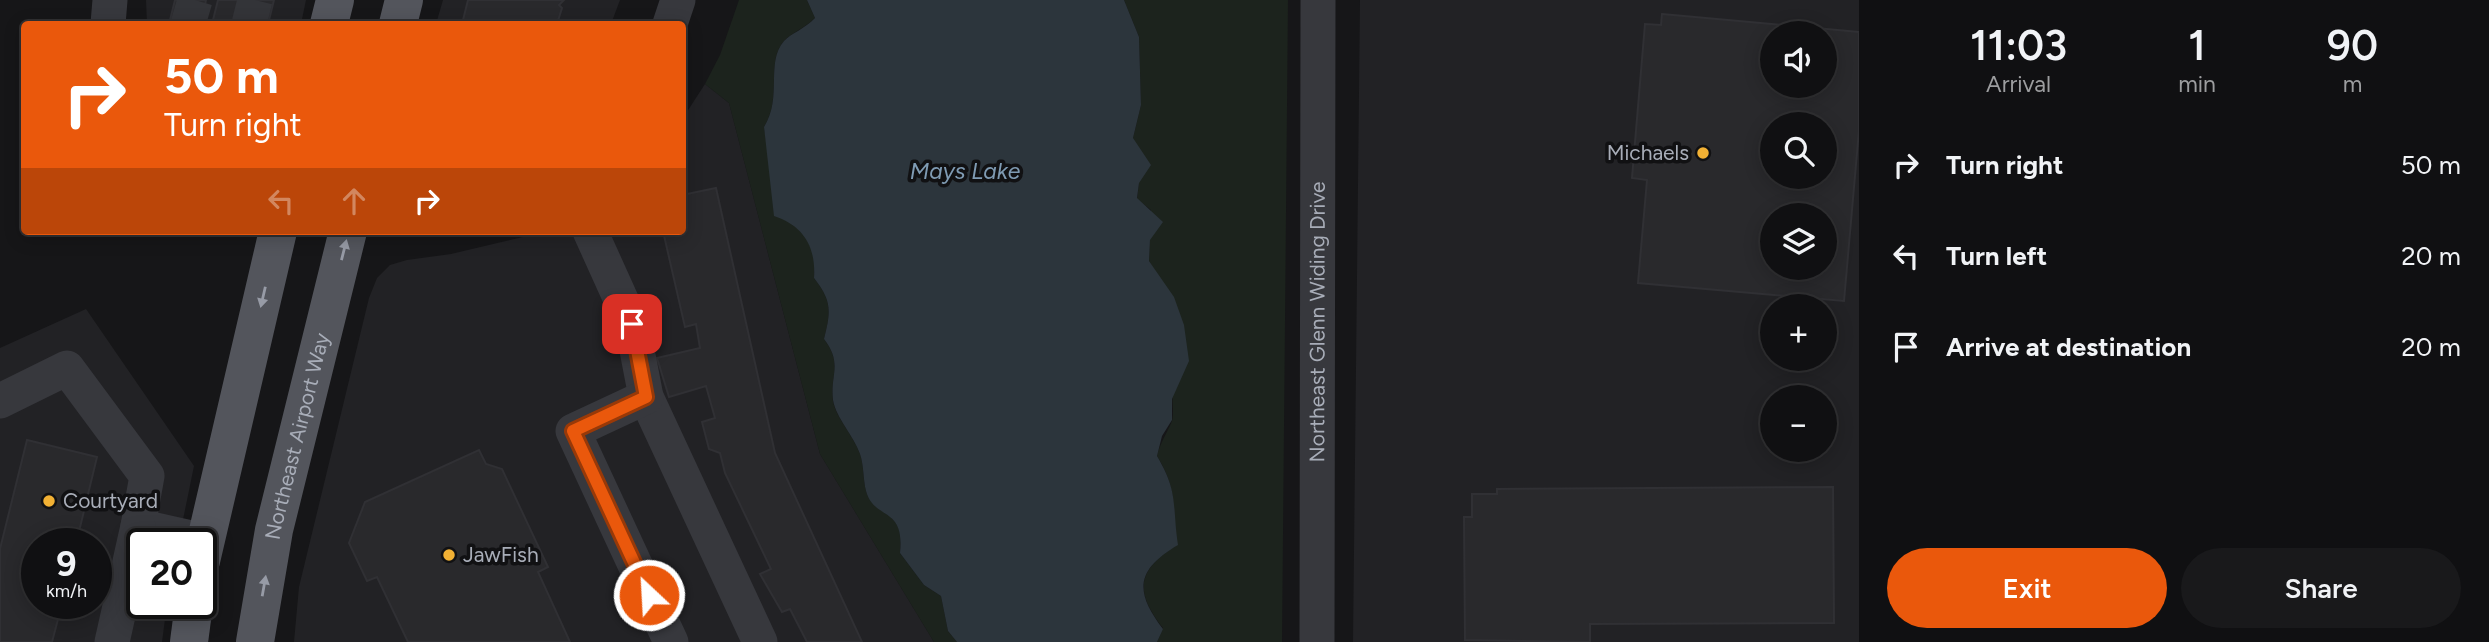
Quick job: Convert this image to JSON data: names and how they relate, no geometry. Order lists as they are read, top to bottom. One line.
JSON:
{"streets":{"main road":["Northeast Airport Way"],"street":["Northeast Glenn Widing Drive"]},"water":["Mays Lake"],"places":["Michaels","Courtyard","JawFish"],"page":{"eta":["11:03","Arrival","1","min","90","m"],"map_buttons":["+","−"],"turn":["50 m","Turn right"],"list":[{"name":"Turn right","value":"50 m"},{"name":"Turn left","value":"20 m"},{"name":"Arrive at destination","value":"20 m"}],"speed":"9 km/h","limit":"20","buttons":["Exit","Share"]}}
